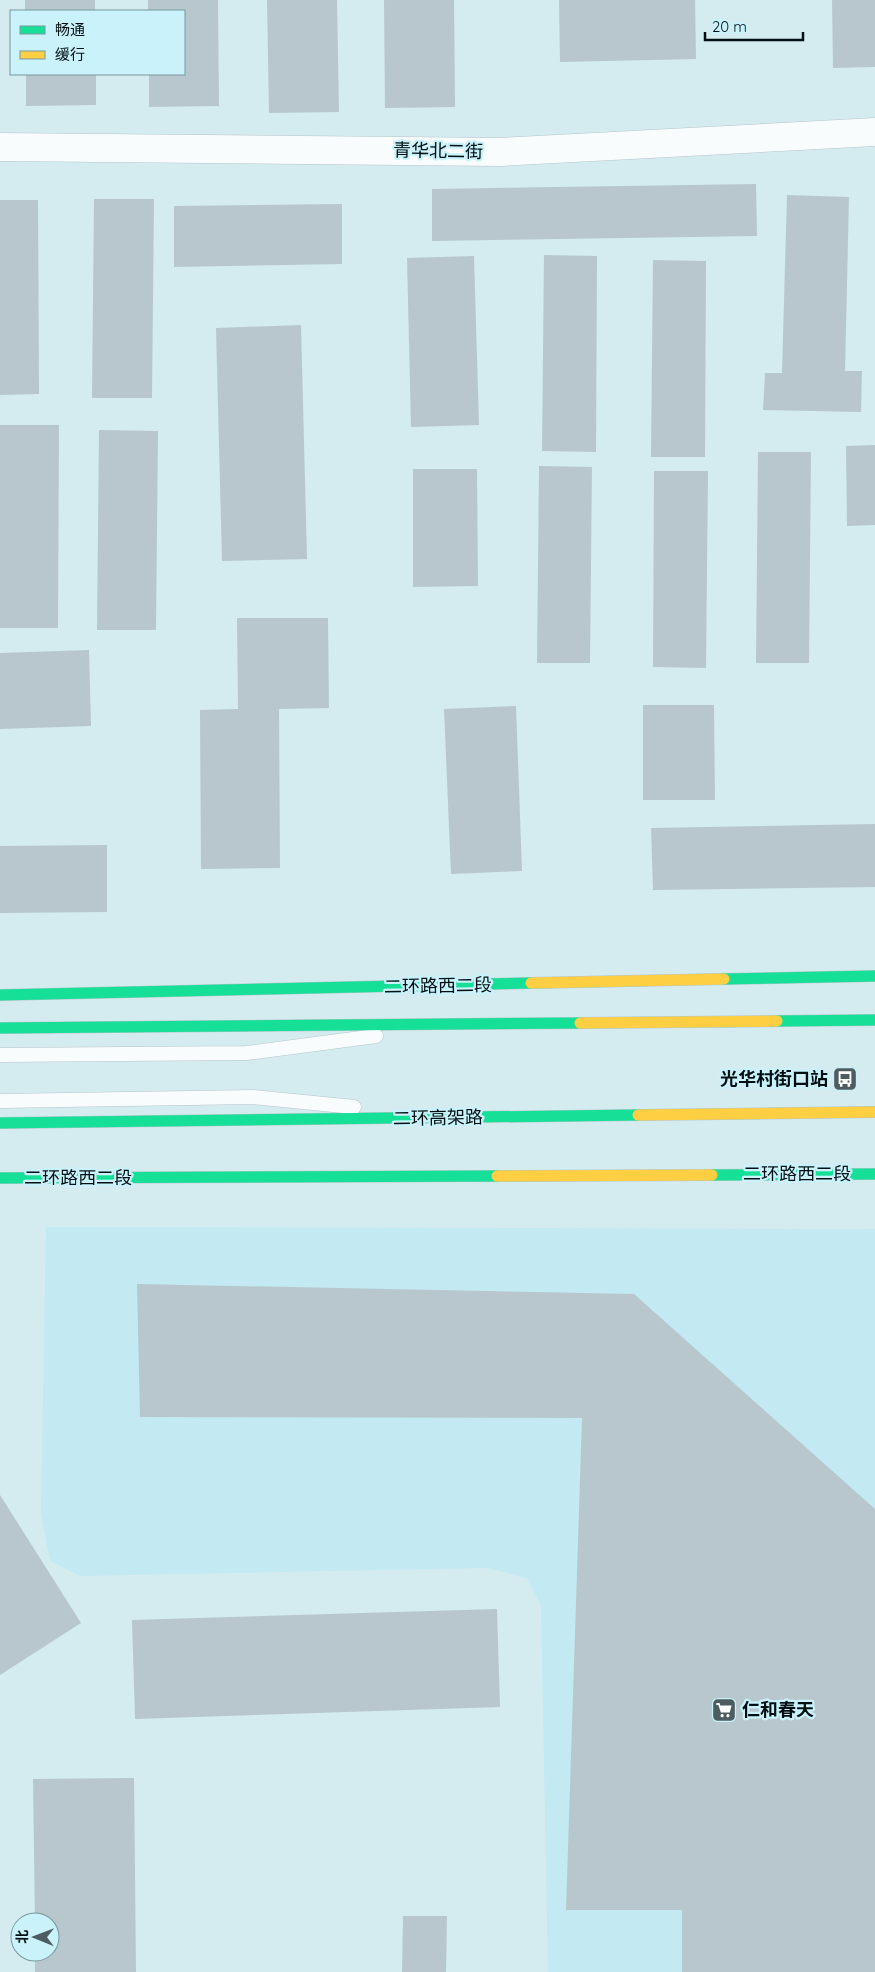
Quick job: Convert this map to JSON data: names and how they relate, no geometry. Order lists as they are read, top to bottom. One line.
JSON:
{"streets":{"main road":["二环路西二段","二环高架路"],"street":["青华北二街"]},"places":{"bus stop":["光华村街口站"],"supermarket":["仁和春天"]},"legend":["畅通","缓行"],"scale_bar":"20 m","north":"left"}
